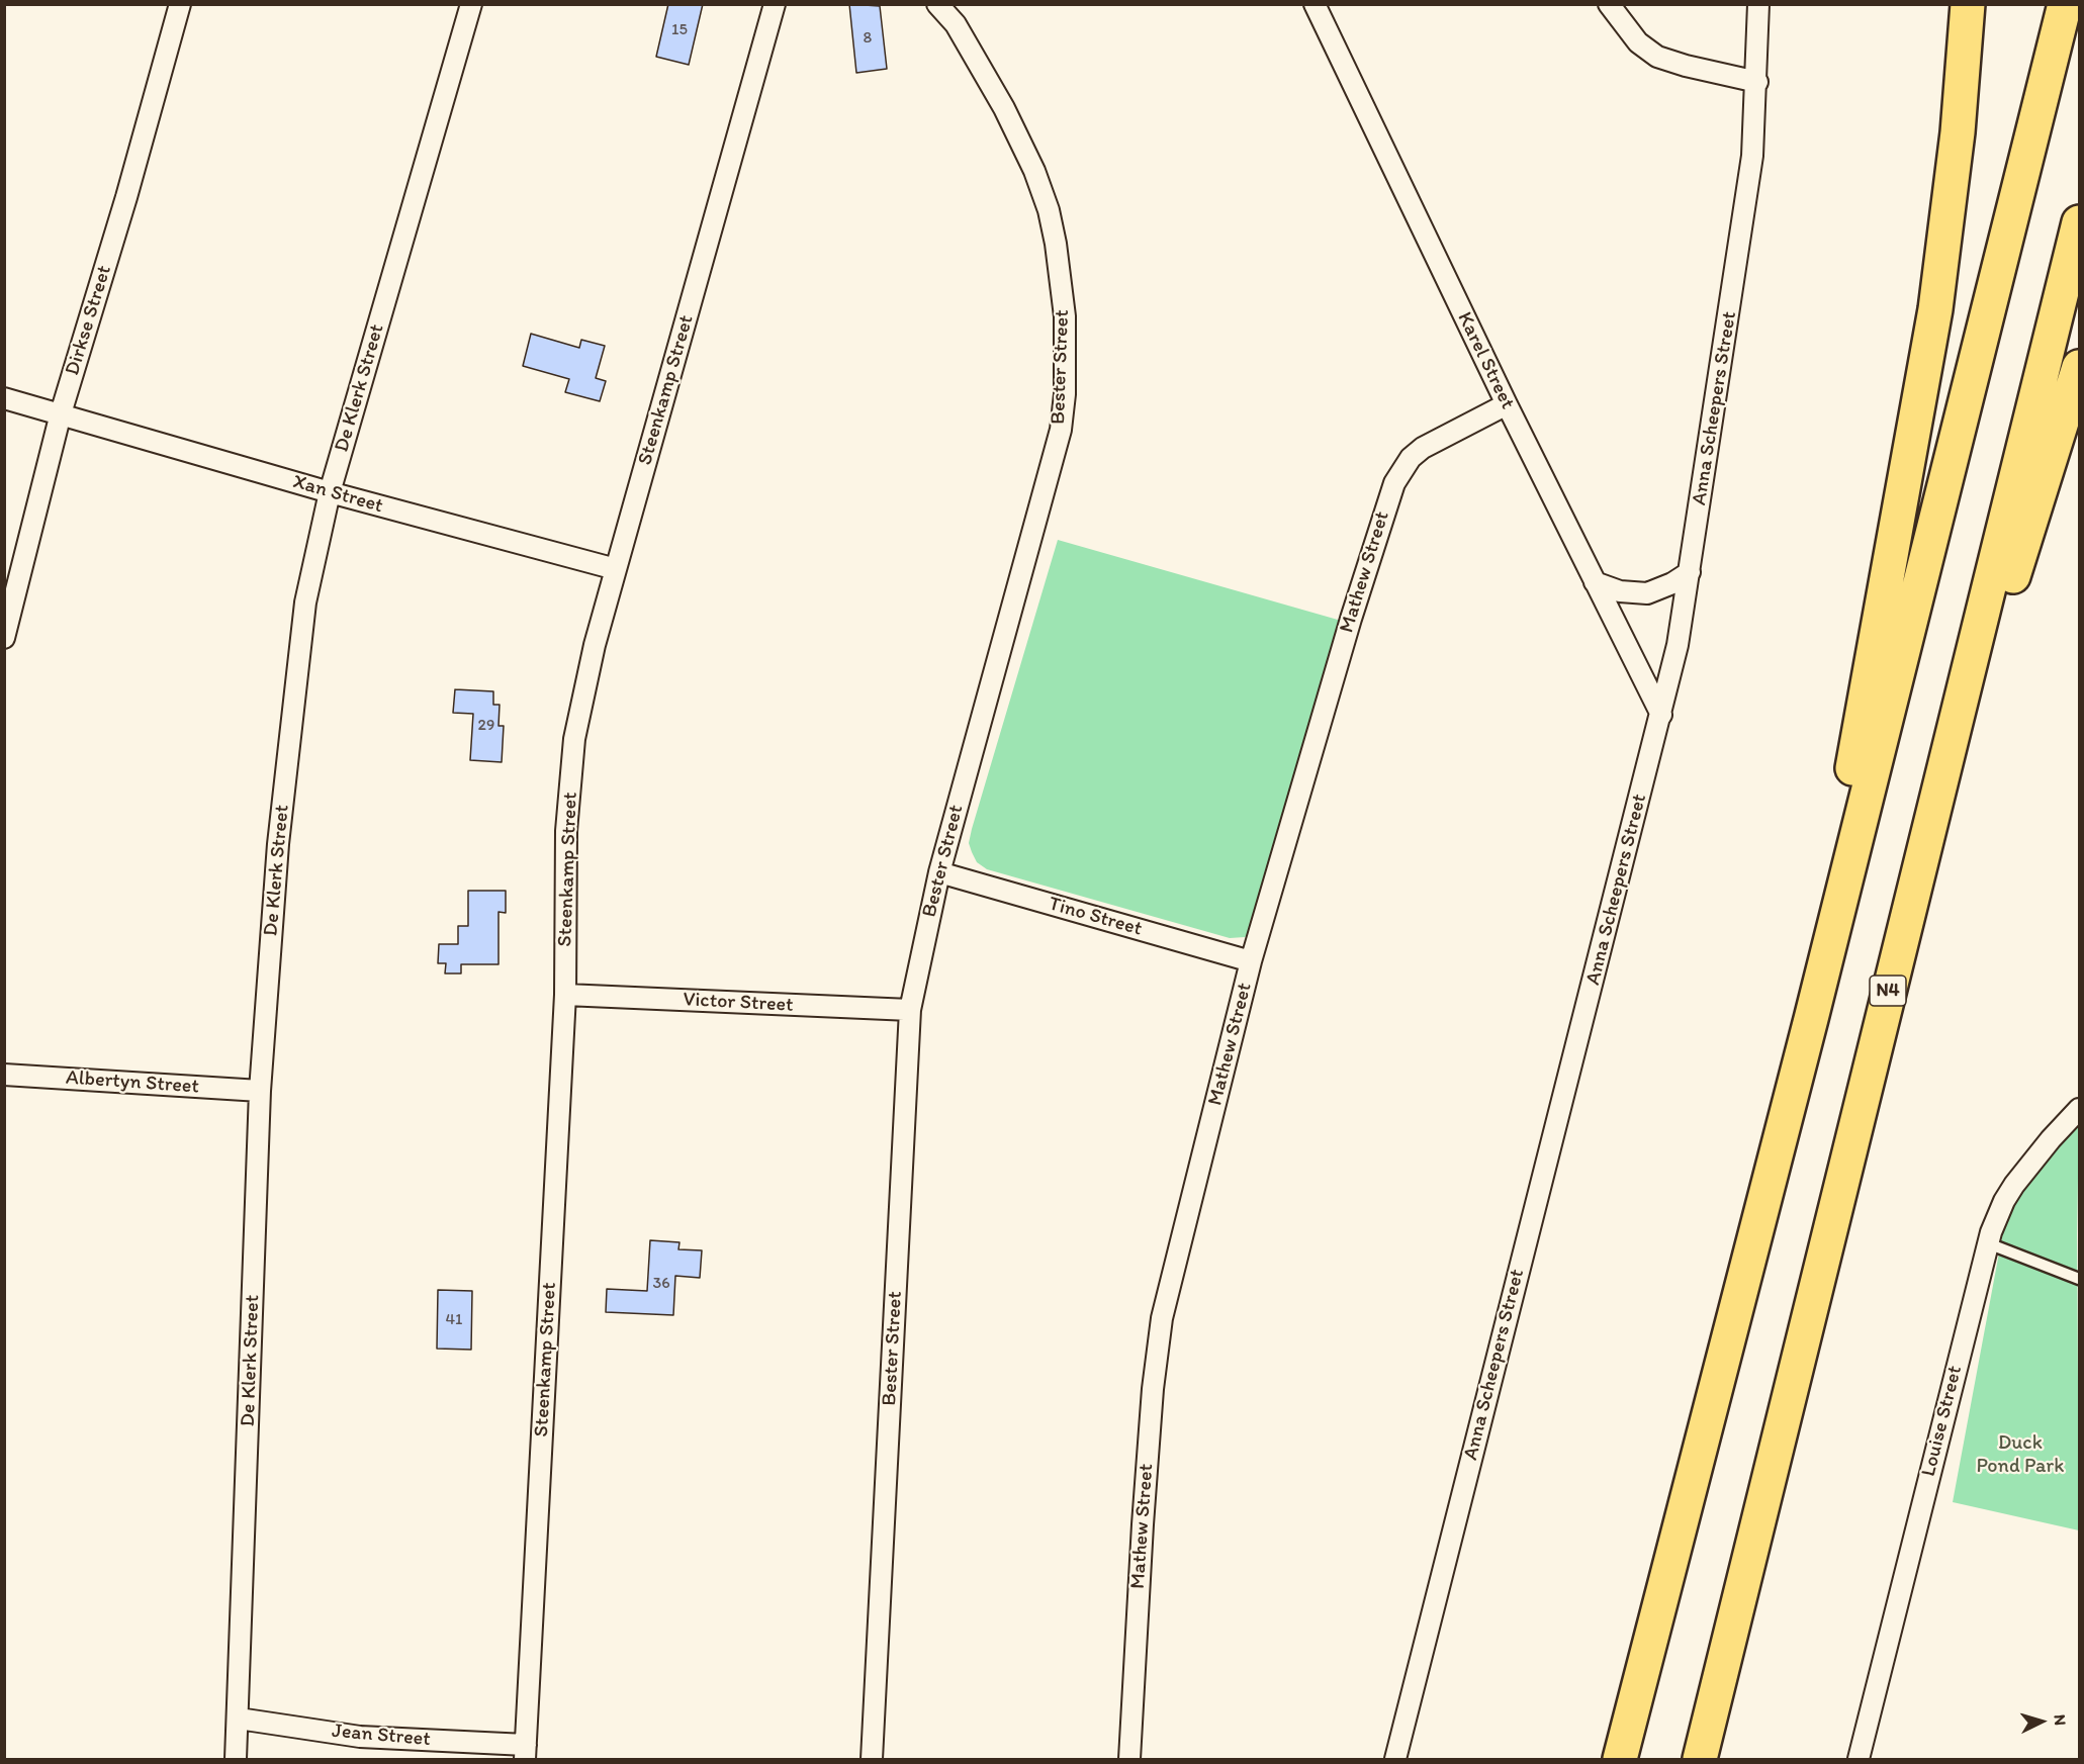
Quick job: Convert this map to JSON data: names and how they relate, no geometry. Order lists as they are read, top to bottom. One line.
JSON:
{"streets":{"highway":["N4"],"street":["Dirkse Street","Karel Street","Bester Street","De Klerk Street","Steenkamp Street","Anna Scheepers Street","Xan Street","Mathew Street","Tino Street","Victor Street","Albertyn Street","Louise Street","Jean Street"]},"crossings":[["Dirkse Street","Xan Street"],["Karel Street","Anna Scheepers Street"],["Karel Street","Mathew Street"],["Bester Street","Tino Street"],["Bester Street","Victor Street"],["De Klerk Street","Xan Street"],["De Klerk Street","Albertyn Street"],["De Klerk Street","Jean Street"],["Steenkamp Street","Xan Street"],["Steenkamp Street","Victor Street"],["Steenkamp Street","Jean Street"],["Mathew Street","Tino Street"]],"parks":["Duck Pond Park"],"house_numbers":["15","8","29","36","41"],"north":"right"}
